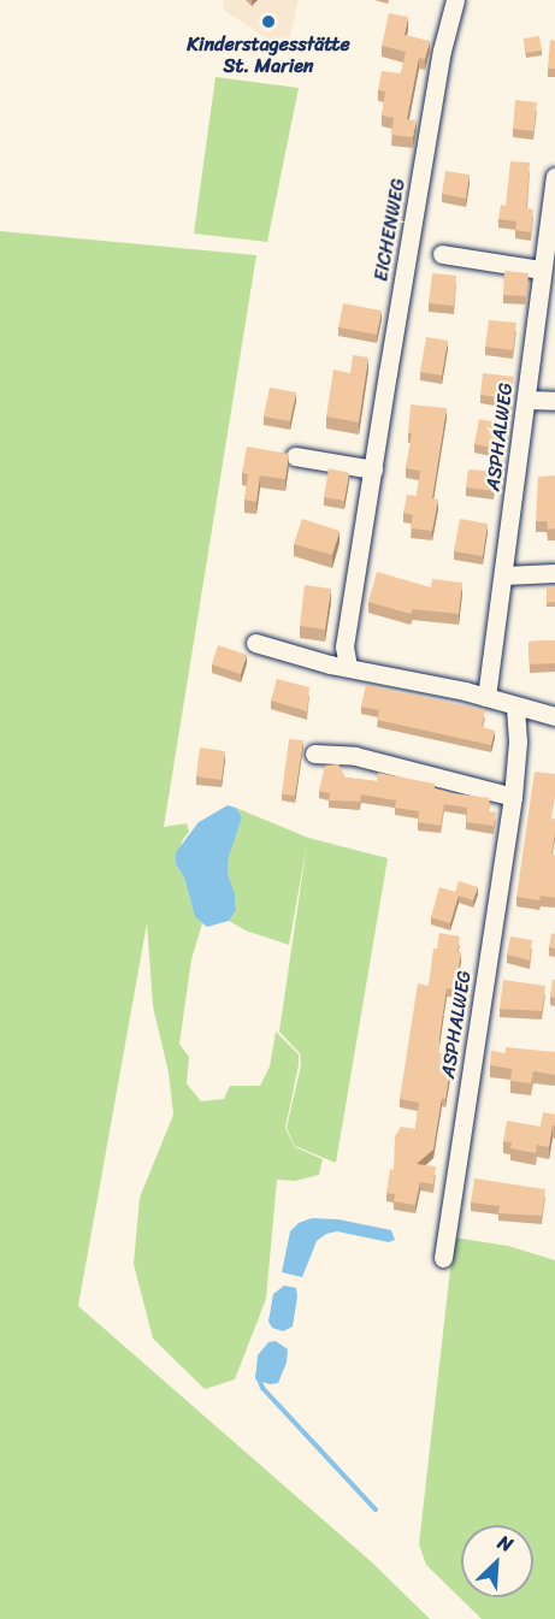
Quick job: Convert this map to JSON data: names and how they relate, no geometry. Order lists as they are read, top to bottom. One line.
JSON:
{"streets":{"street":["EICHENWEG","ASPHALWEG"]},"places":["Kinderstagesstätte St. Marien"],"north":"top right"}
